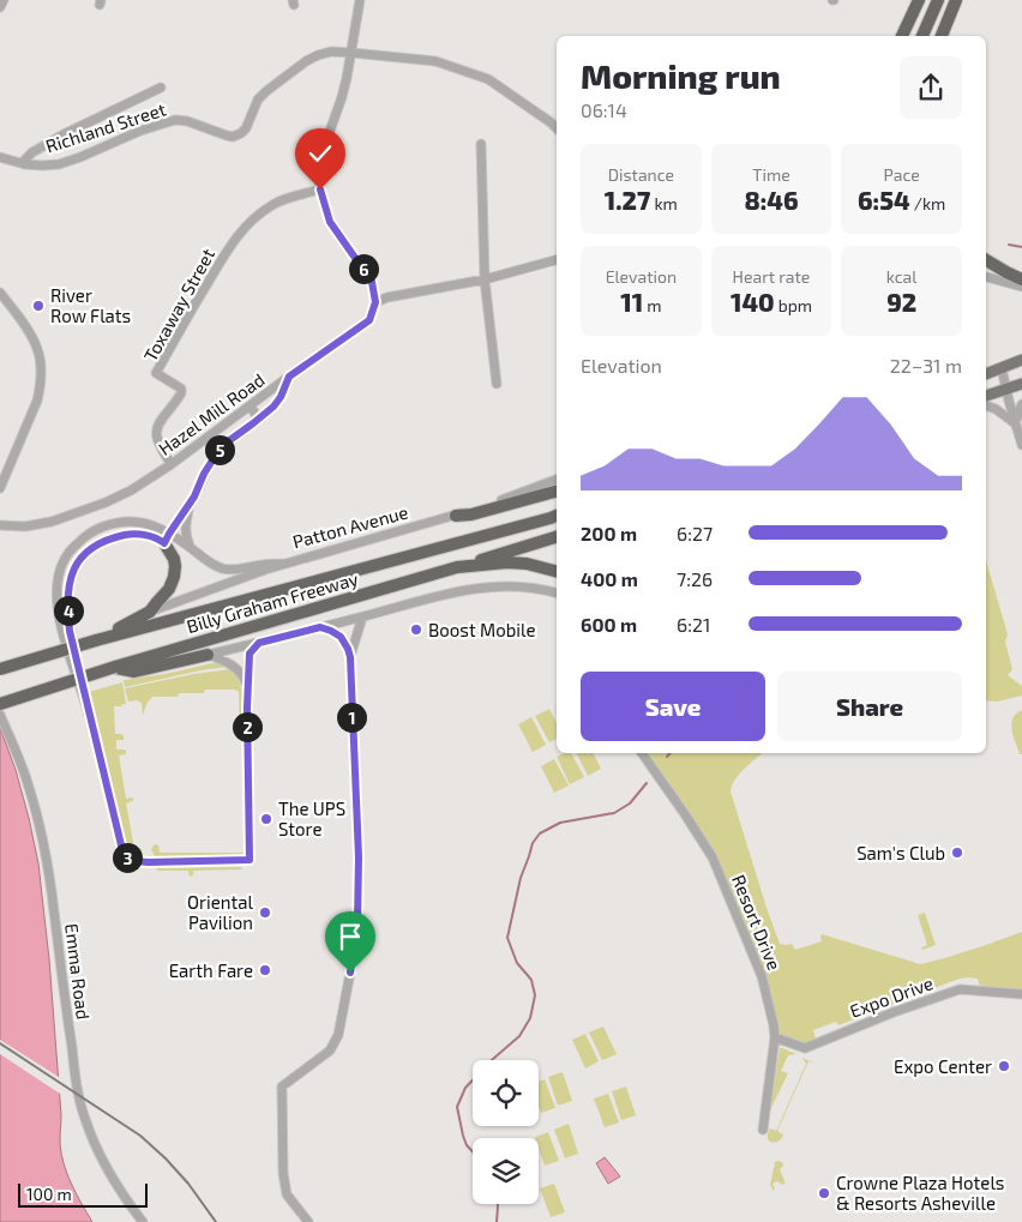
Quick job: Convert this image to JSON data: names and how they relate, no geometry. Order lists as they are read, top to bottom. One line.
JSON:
{"streets":{"highway":["Billy Graham Freeway"],"street":["Richland Street","Toxaway Street","Hazel Mill Road","Patton Avenue","Resort Drive","Emma Road","Expo Drive"]},"crossings":[["Toxaway Street","Hazel Mill Road"],["Resort Drive","Expo Drive"]],"places":["River Row Flats","Boost Mobile","The UPS Store","Sam's Club","Oriental Pavilion","Earth Fare","Expo Center","Crowne Plaza Hotels & Resorts Asheville"],"scale_bar":"100 m","page":{"heading":["Morning run","06:14"],"stats":[["Distance","1.27 km"],["Time","8:46"],["Pace","6:54 /km"],["Elevation","11 m"],["Heart rate","140 bpm"],["kcal","92"]],"pins":["6","5","4","1","2","3"],"chart":["Elevation","22–31 m"],"list":[{"name":"200 m","note":"6:27"},{"name":"400 m","note":"7:26"},{"name":"600 m","note":"6:21"}],"buttons":["Save","Share"],"scale":"100 m"}}
